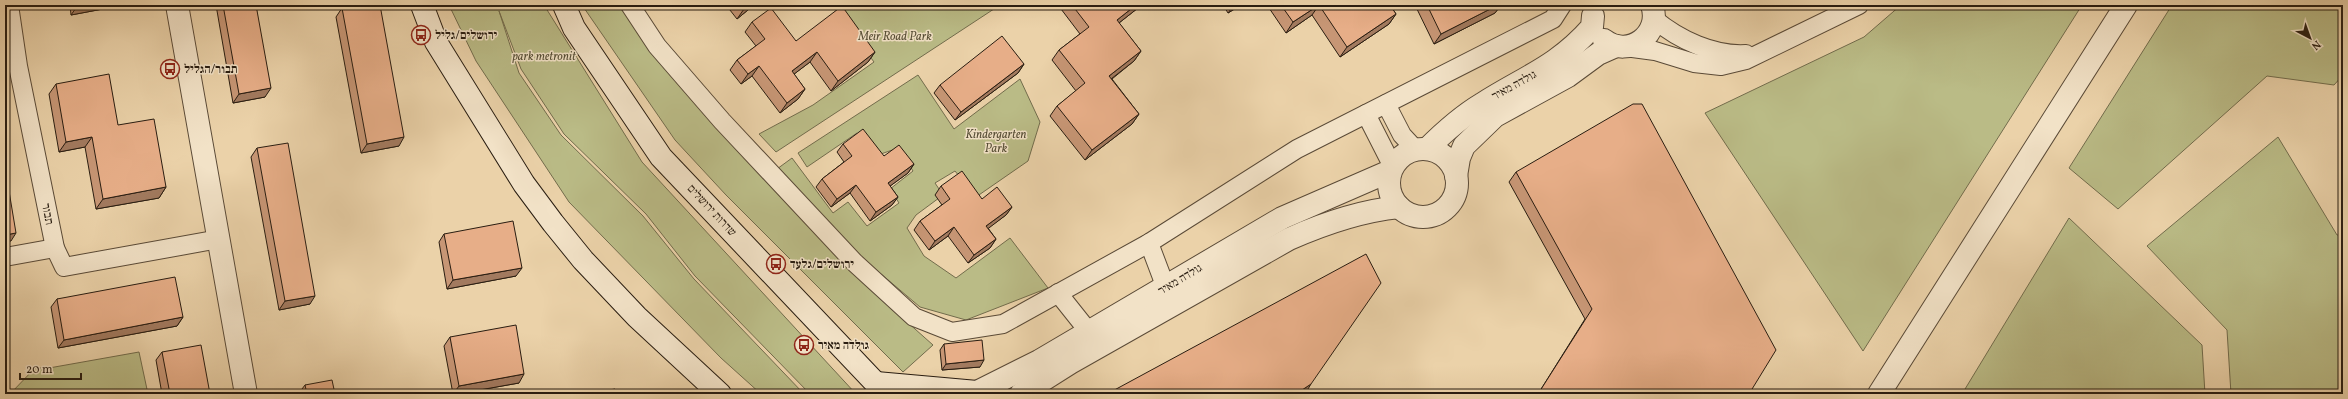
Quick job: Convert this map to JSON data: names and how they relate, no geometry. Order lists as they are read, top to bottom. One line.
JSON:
{"streets":{"street":["גולדה מאיר","שדרות ירושלים","תבור"]},"parks":["Meir Road Park","park metronit","Kindergarten Park"],"places":{"bus stop":["ירושלים/גליל","תבור/הגליל","ירושלים/גלעד","גולדה מאיר"]},"scale_bar":"20 m","north":"bottom right"}
